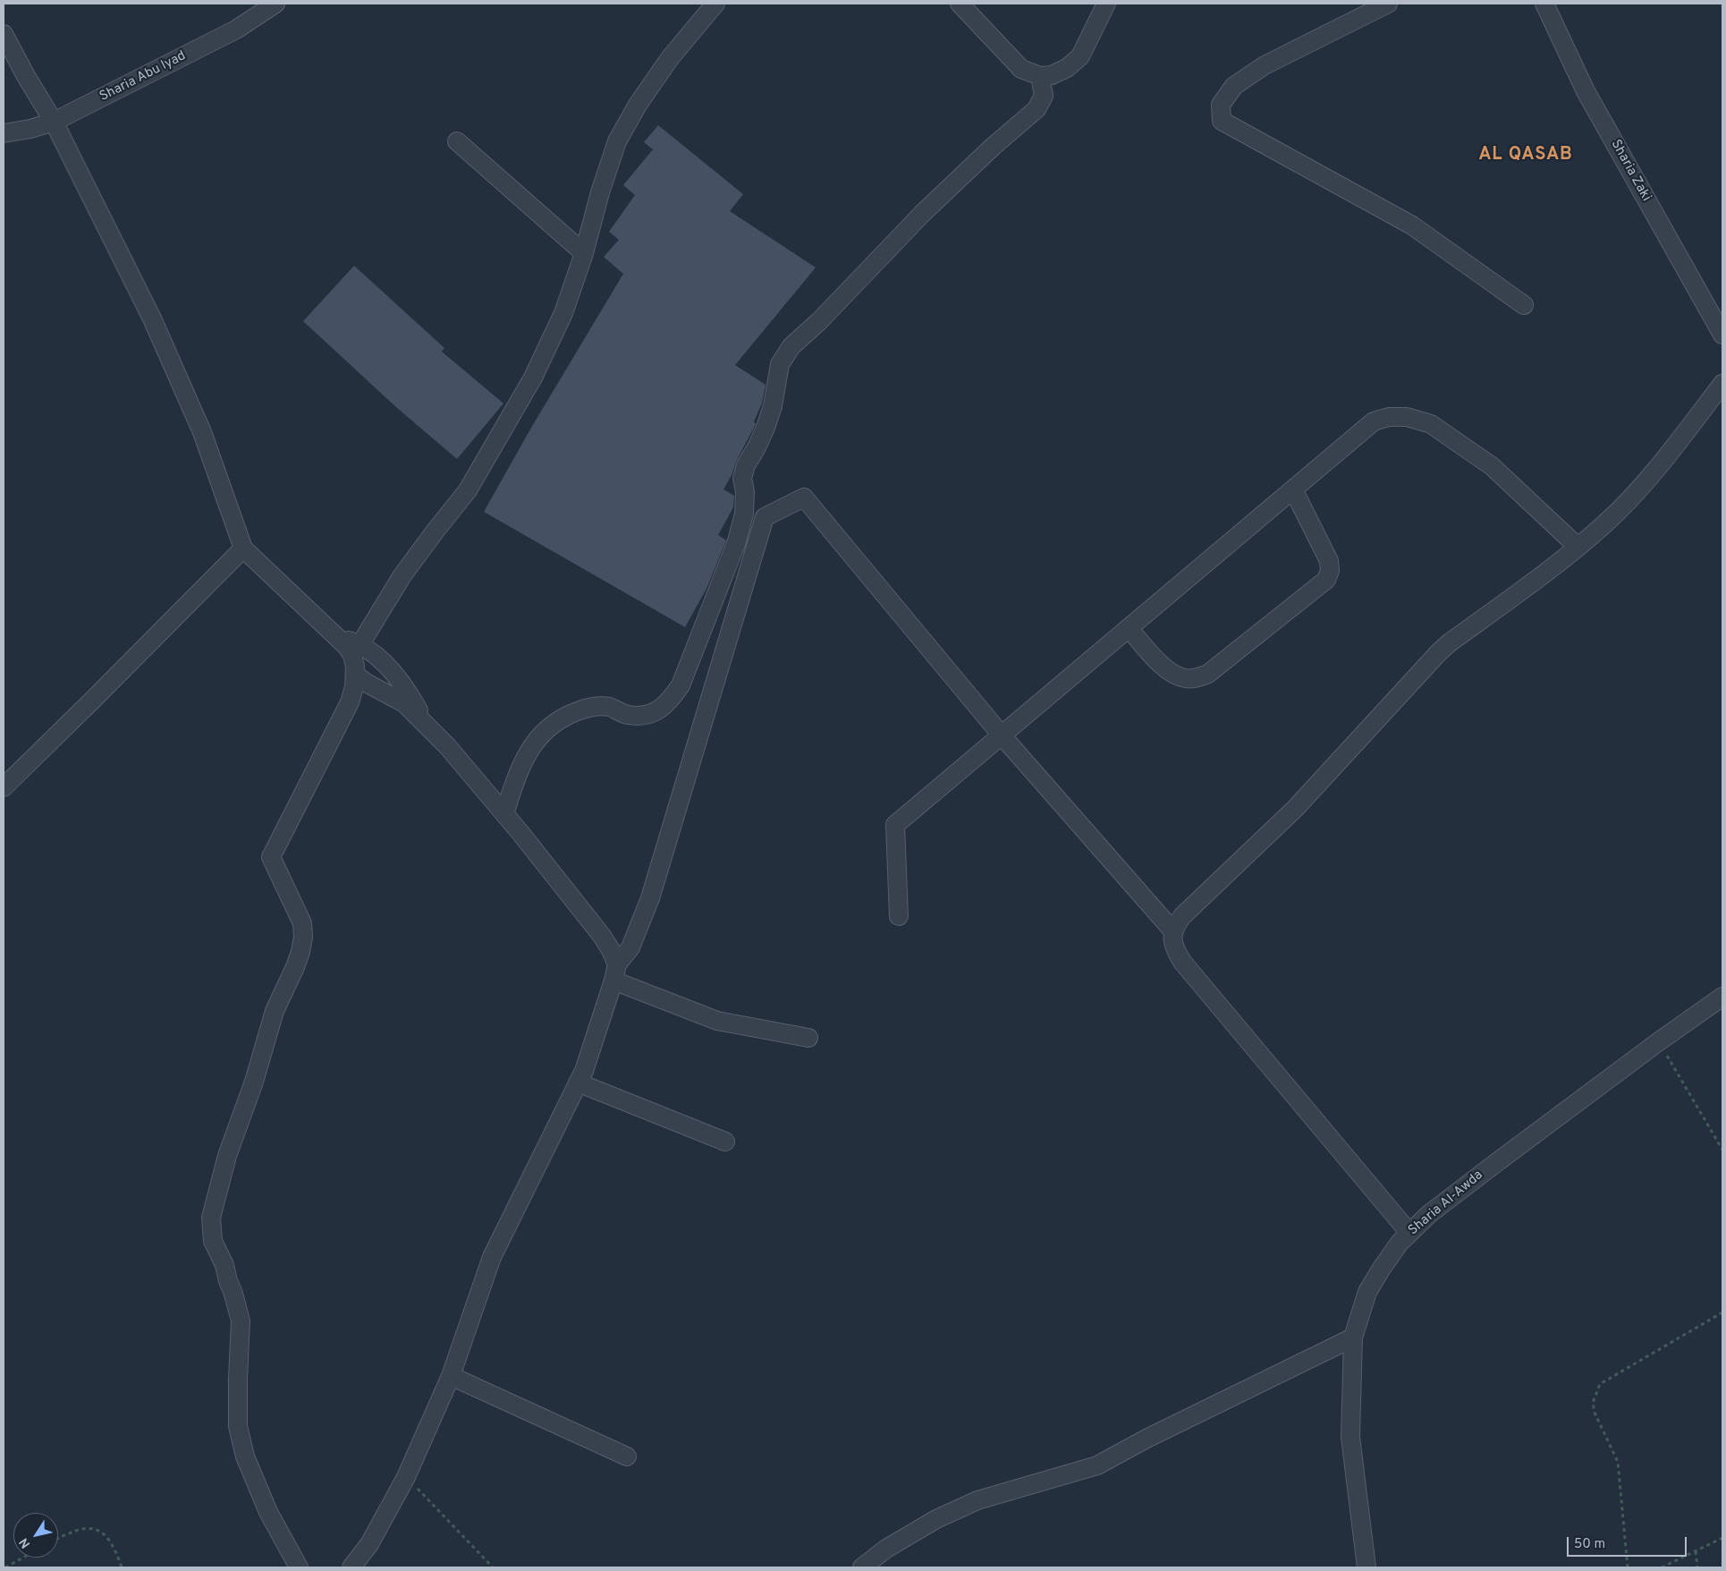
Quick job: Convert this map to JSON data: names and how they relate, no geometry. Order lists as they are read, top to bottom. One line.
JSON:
{"streets":{"street":["Sharia Abu Iyad","Sharia Zaki","Sharia Al-Awda"]},"districts":["AL QASAB"],"scale_bar":"50 m","north":"bottom left"}
